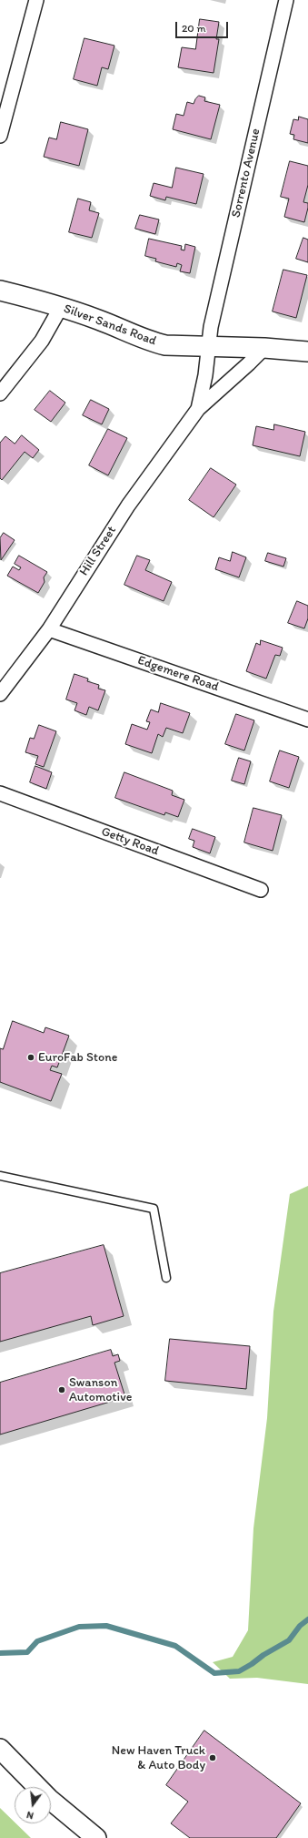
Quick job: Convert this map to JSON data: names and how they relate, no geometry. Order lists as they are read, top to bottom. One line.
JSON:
{"streets":{"main road":["Silver Sands Road"],"street":["Sorrento Avenue","Hill Street","Edgemere Road","Getty Road"]},"crossings":[["Sorrento Avenue","Silver Sands Road"],["Sorrento Avenue","Hill Street"],["Silver Sands Road","Hill Street"],["Hill Street","Edgemere Road"]],"places":["EuroFab Stone","Swanson Automotive","New Haven Truck & Auto Body"],"scale_bar":"20 m","north":"bottom"}
